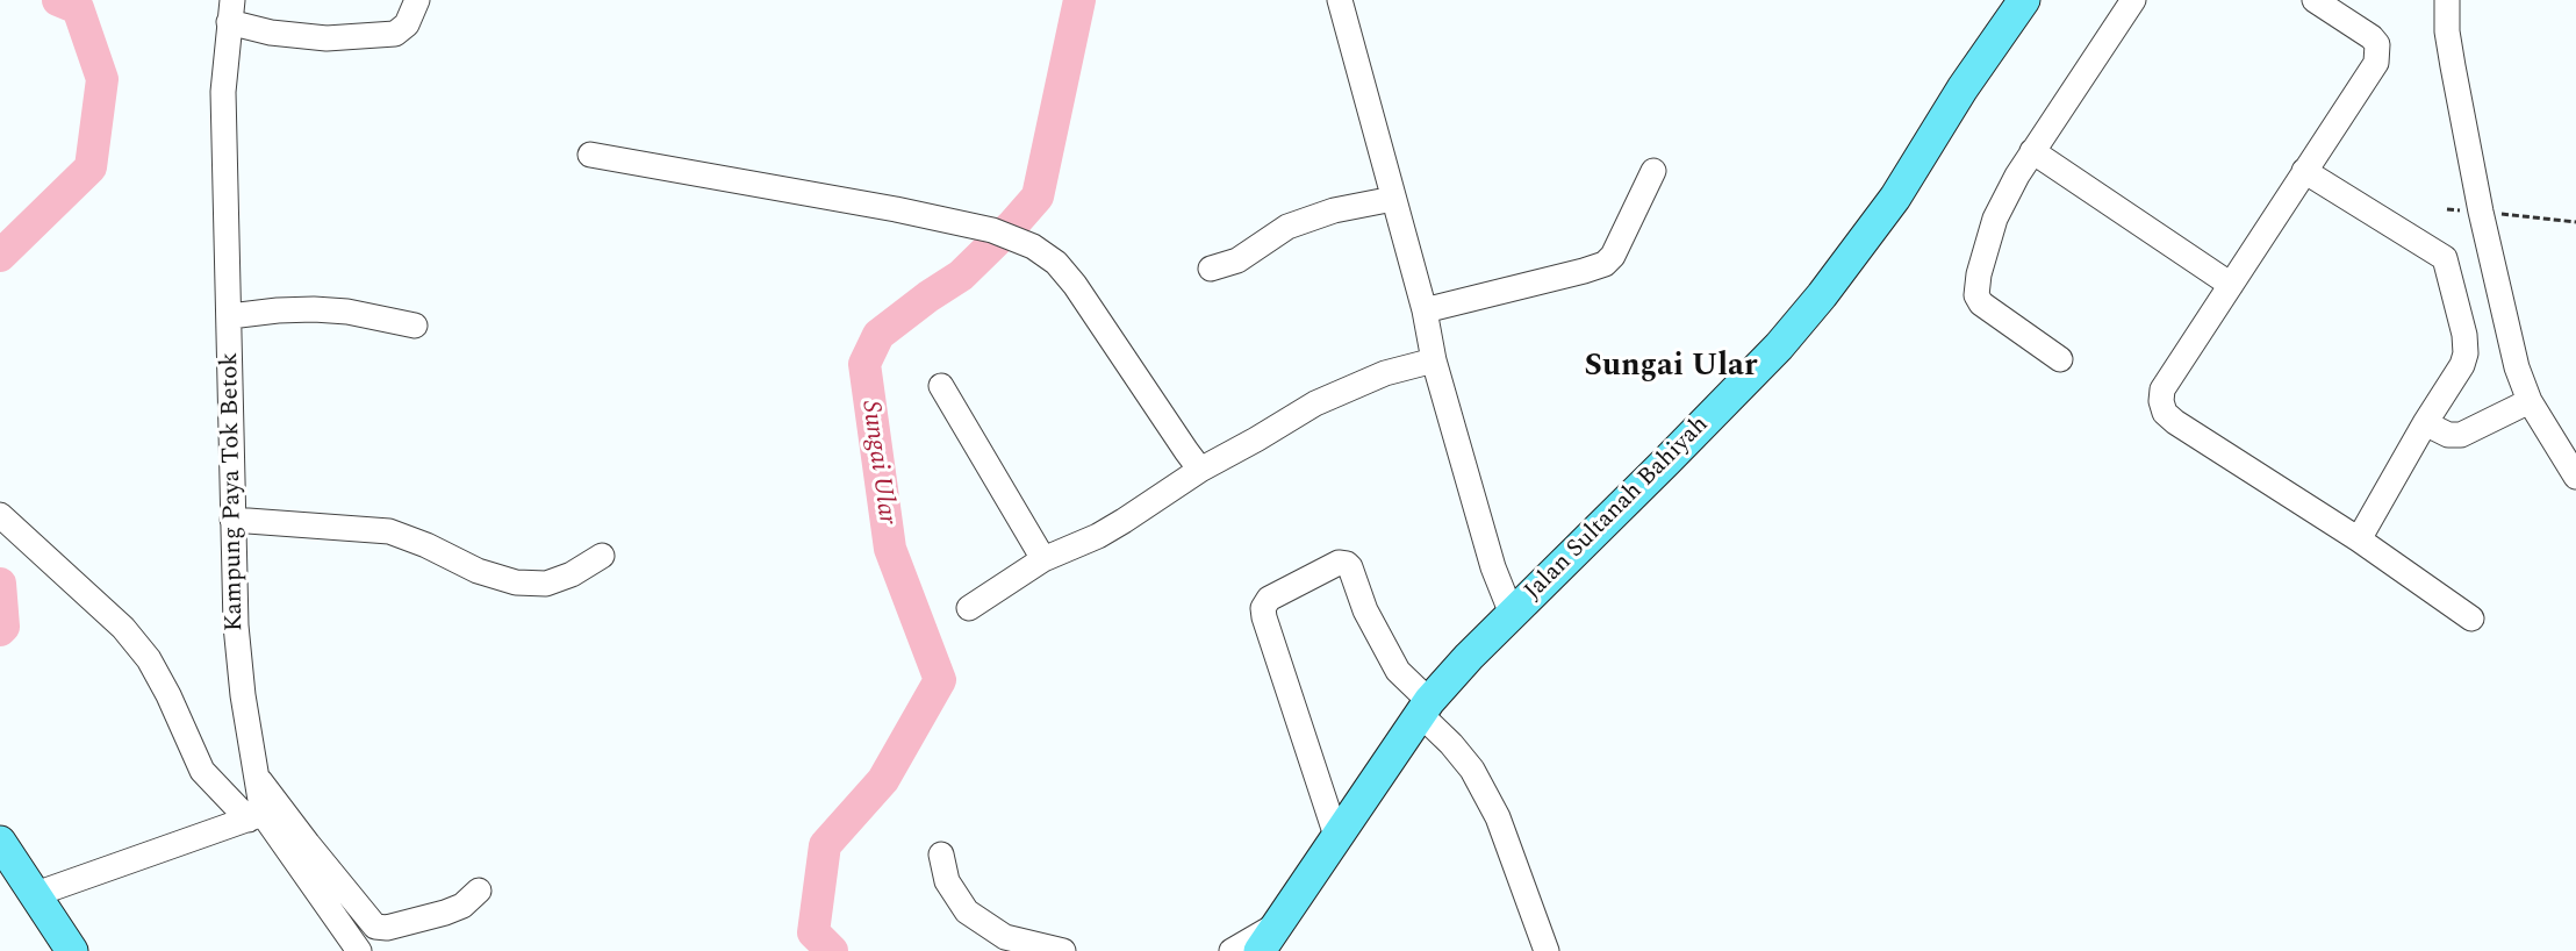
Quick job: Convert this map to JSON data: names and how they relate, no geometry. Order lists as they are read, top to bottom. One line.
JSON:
{"streets":{"main road":["Jalan Sultanah Bahiyah"],"street":["Kampung Paya Tok Betok"]},"districts":["Sungai Ular"],"water":["Sungai Ular"]}
